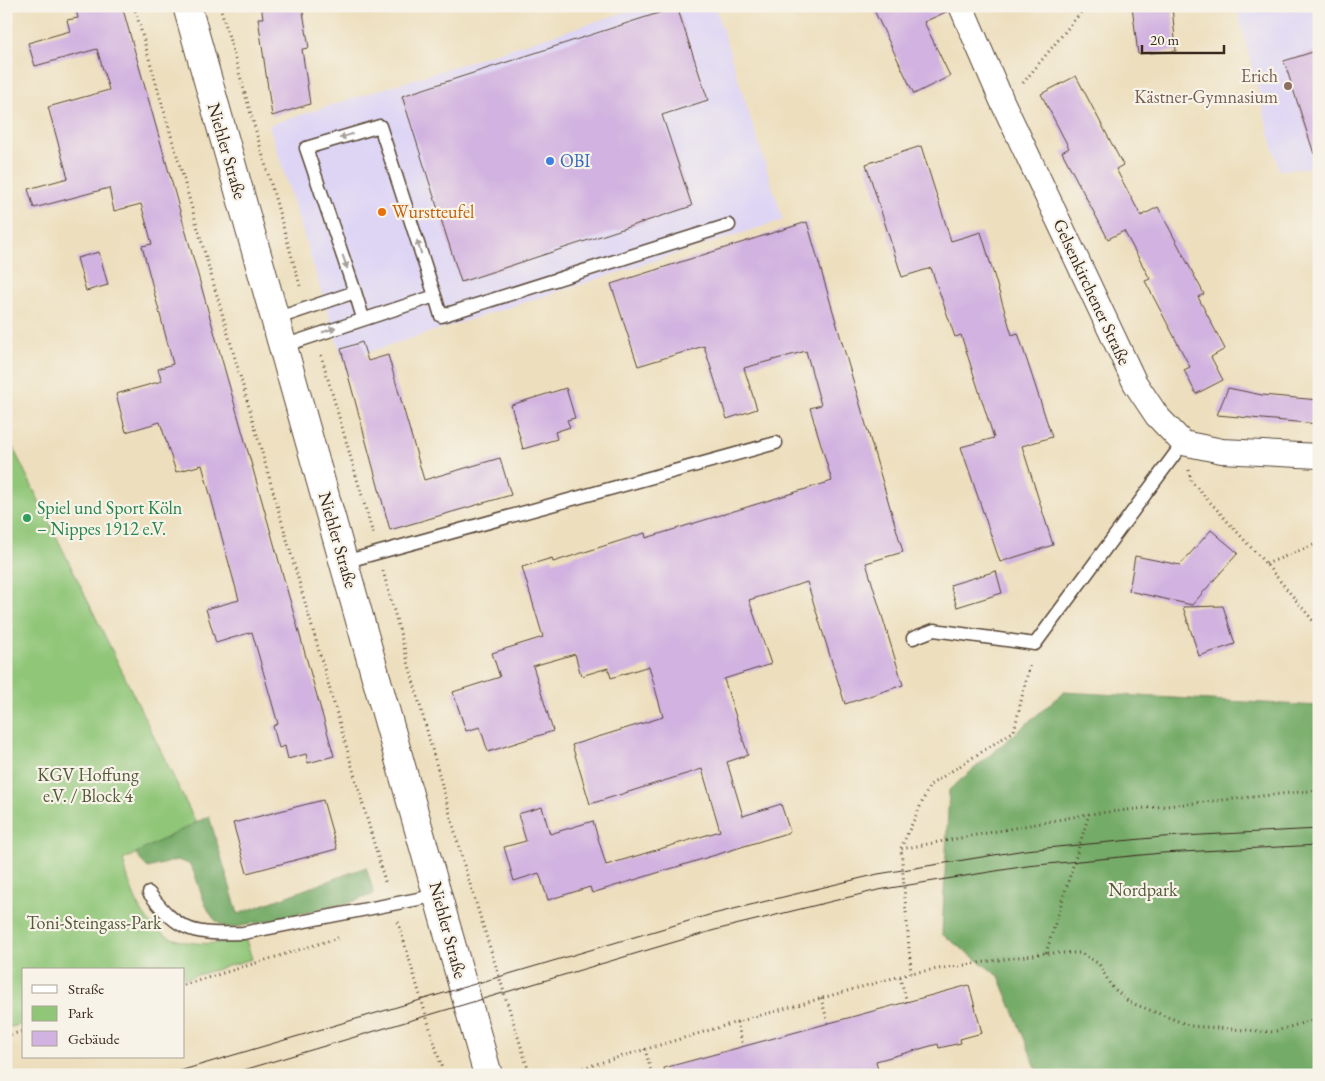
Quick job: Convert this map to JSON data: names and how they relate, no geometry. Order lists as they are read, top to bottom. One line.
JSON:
{"streets":{"street":["Niehler Straße","Gelsenkirchener Straße"]},"parks":["KGV Hoffung e.V. / Block 4","Nordpark","Toni-Steingass-Park"],"places":["Erich Kästner-Gymnasium","OBI","Wurstteufel","Spiel und Sport Köln – Nippes 1912 e.V."],"legend":["Straße","Park","Gebäude"],"scale_bar":"20 m"}
